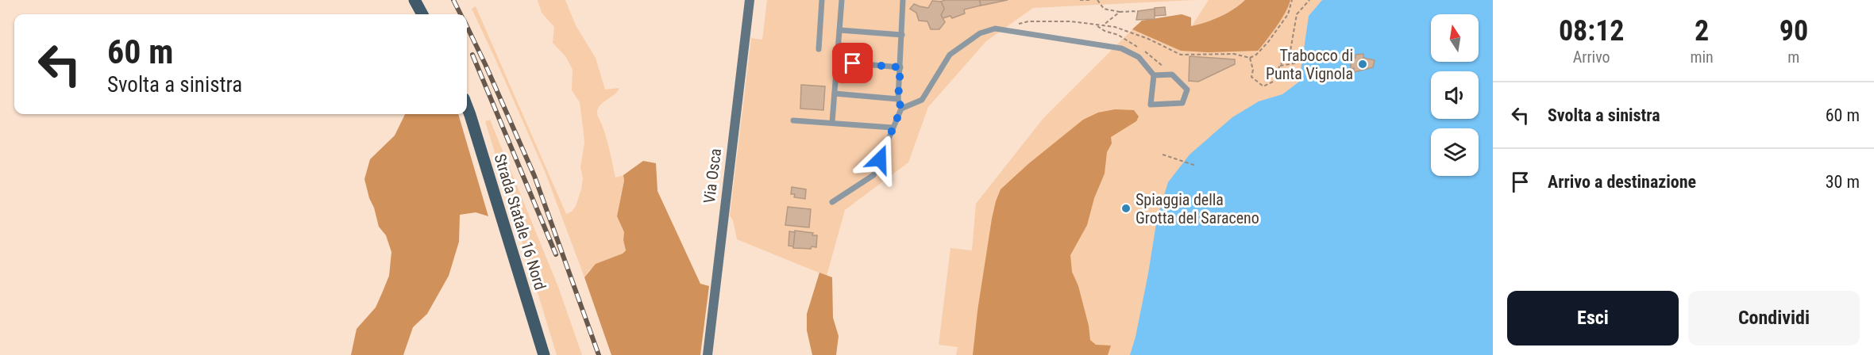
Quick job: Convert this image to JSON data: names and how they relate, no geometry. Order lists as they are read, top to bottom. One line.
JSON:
{"streets":{"main road":["Strada Statale 16 Nord"],"street":["Via Osca"]},"places":["Trabocco di Punta Vignola","Spiaggia della Grotta del Saraceno"],"north":"top","page":{"eta":["08:12","Arrivo","2","min","90","m"],"turn":["60 m","Svolta a sinistra"],"list":[{"name":"Svolta a sinistra","value":"60 m"},{"name":"Arrivo a destinazione","value":"30 m"}],"buttons":["Esci","Condividi"]}}
